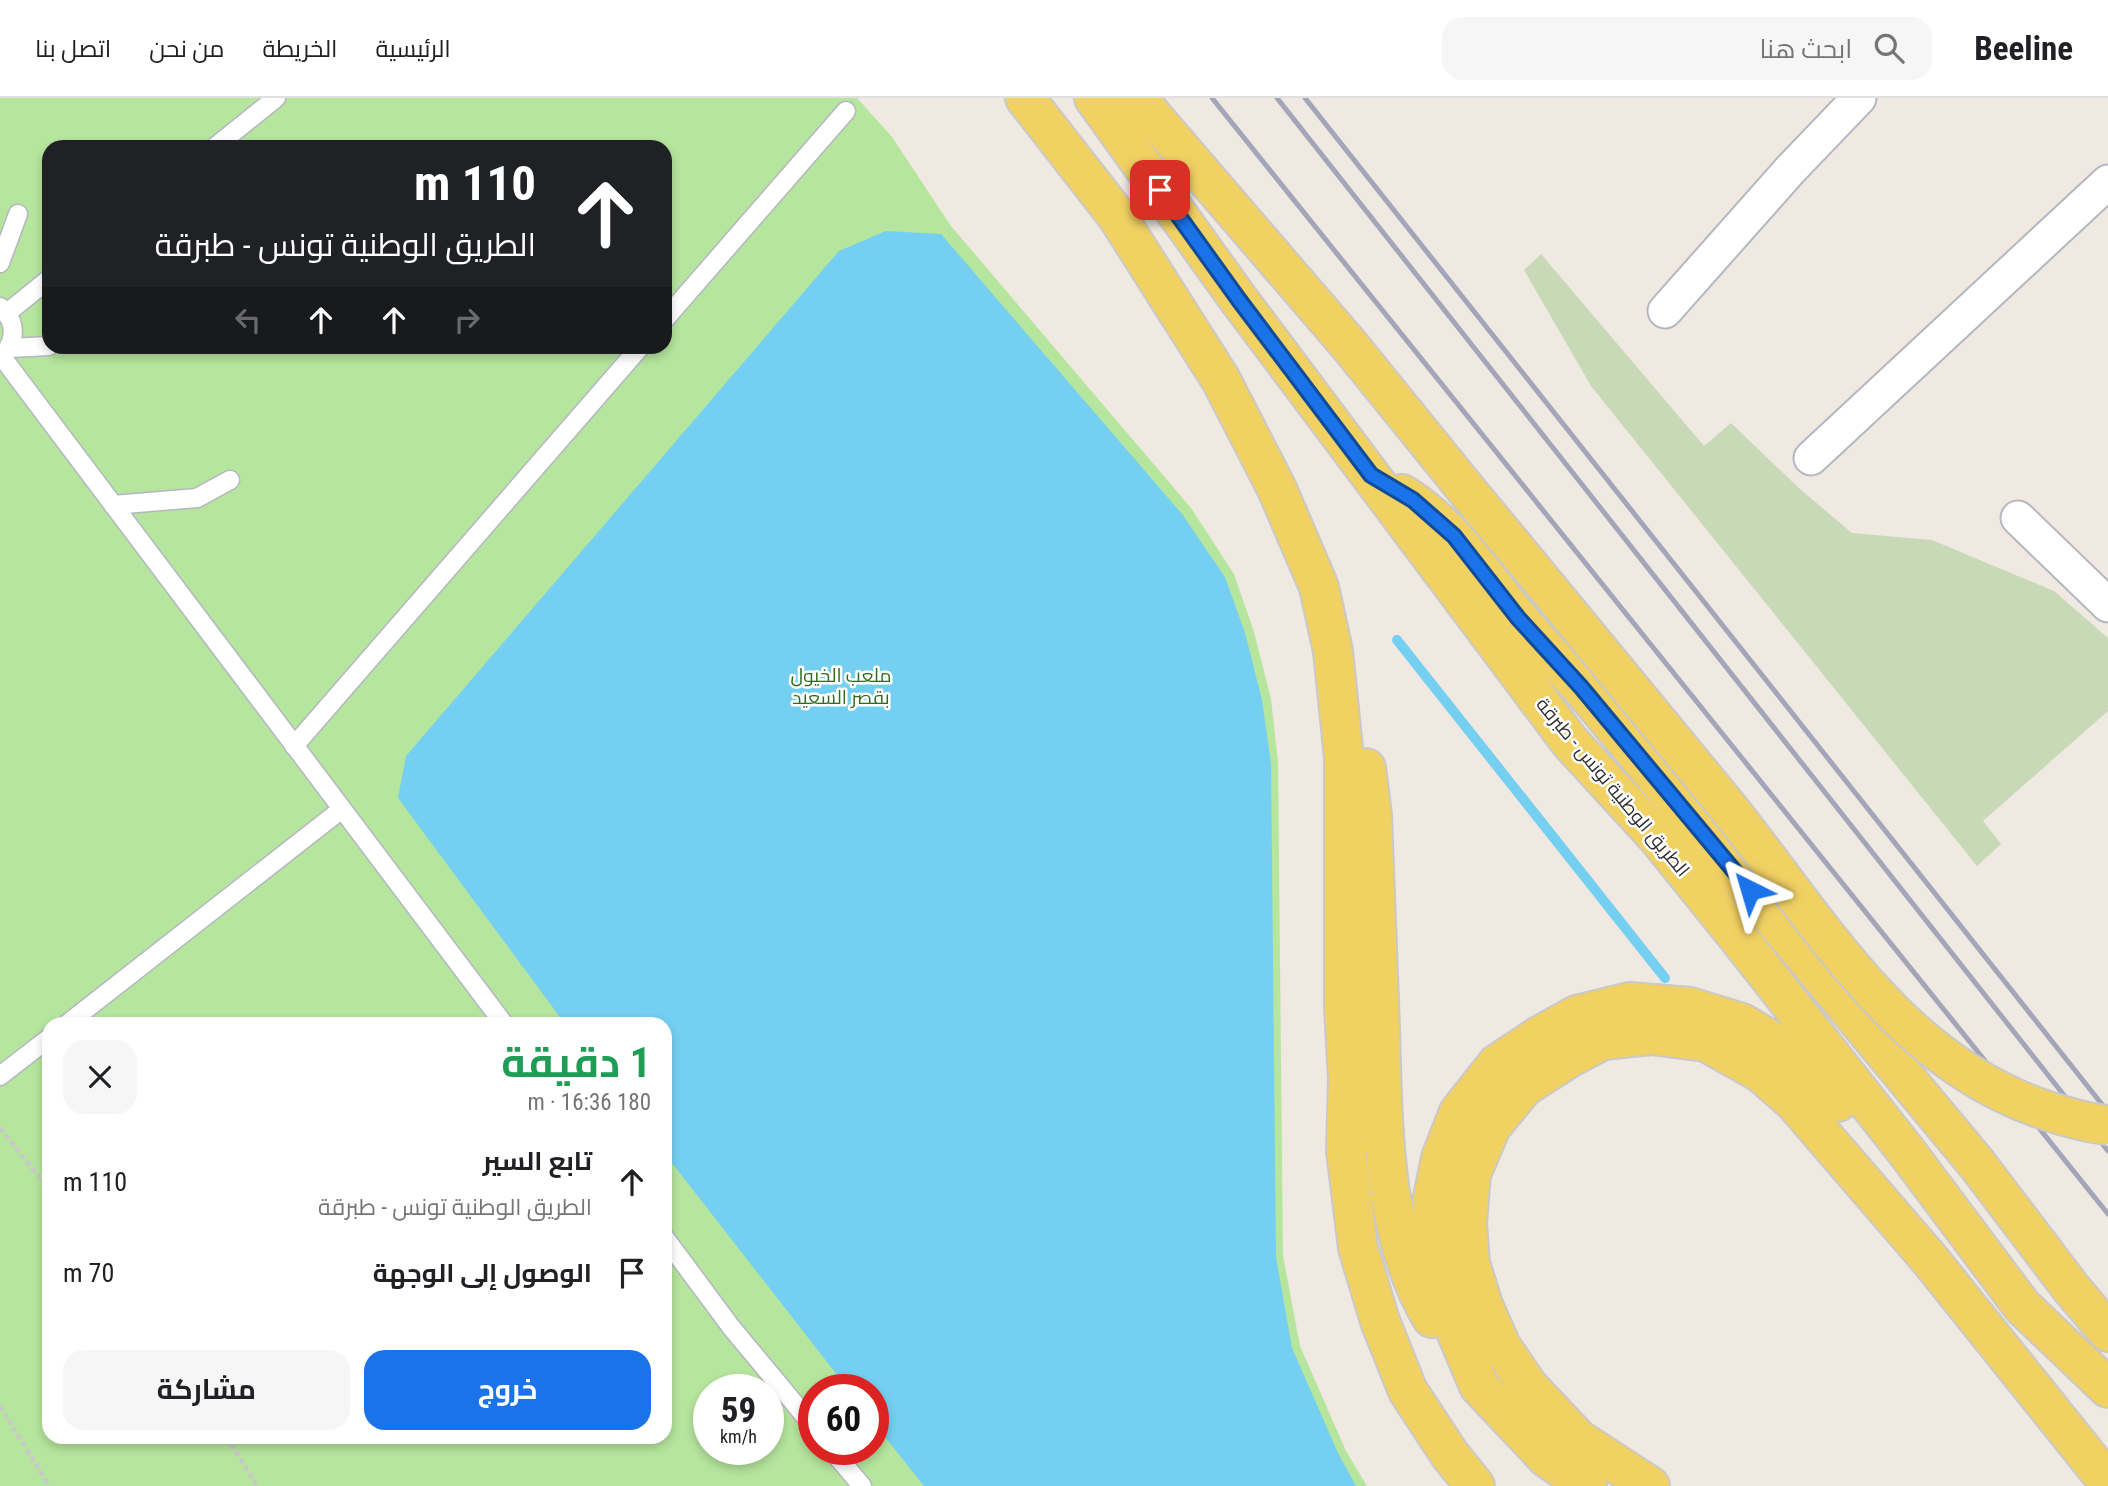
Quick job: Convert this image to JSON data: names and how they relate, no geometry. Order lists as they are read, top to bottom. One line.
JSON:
{"streets":{"main road":["الطريق الوطنية تونس - طبرقة"]},"parks":["ملعب الخيول بقصر السعيد"],"page":{"header":"Beeline","search":"ابحث هنا","nav":["الرئيسية","الخريطة","من نحن","اتصل بنا"],"turn":["110 m","الطريق الوطنية تونس - طبرقة"],"heading":["1 دقيقة","180 m · 16:36"],"list":[{"name":"تابع السير","note":"الطريق الوطنية تونس - طبرقة","value":"110 m"},{"name":"الوصول إلى الوجهة","value":"70 m"}],"buttons":["خروج","مشاركة"],"speed":"59 km/h","limit":"60"}}
